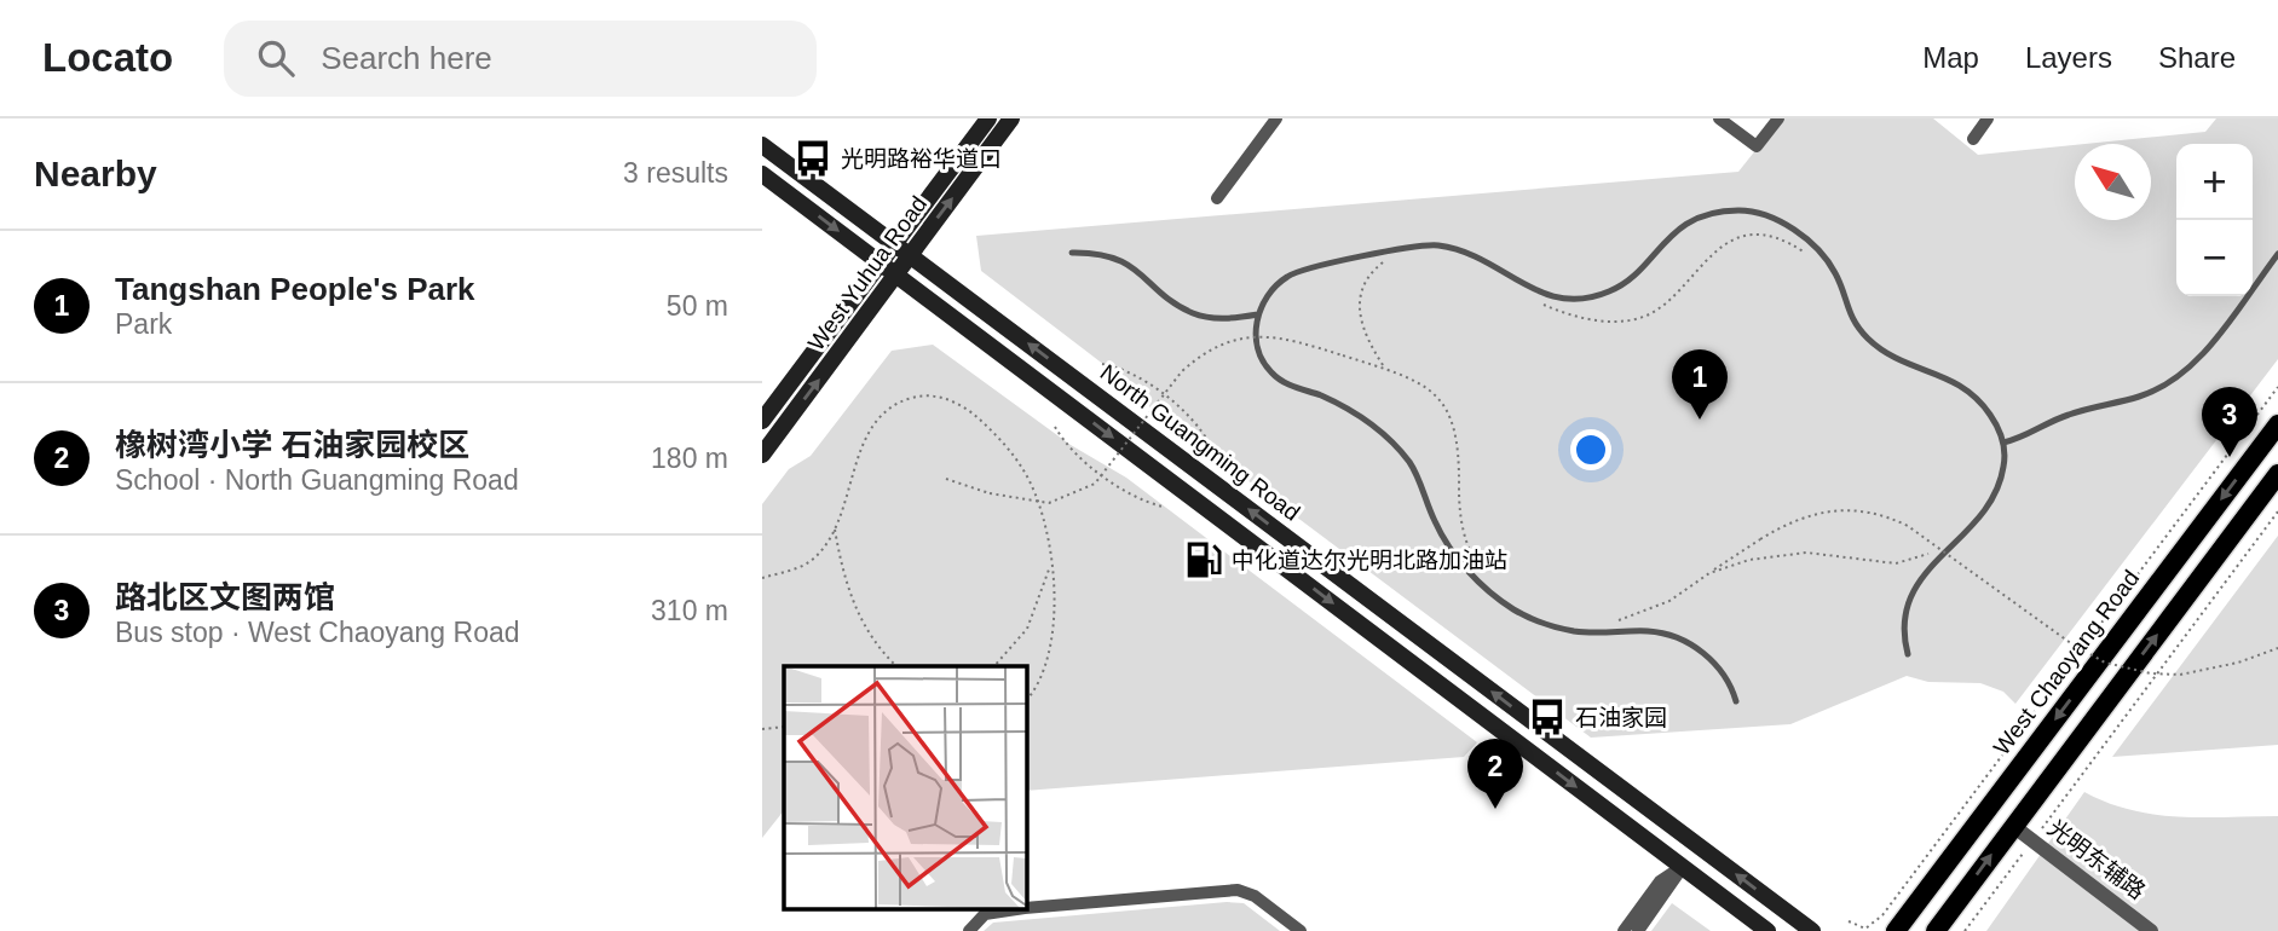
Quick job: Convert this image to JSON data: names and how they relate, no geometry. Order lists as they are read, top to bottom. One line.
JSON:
{"streets":{"main road":["West Yuhua Road","North Guangming Road","West Chaoyang Road"],"street":["光明东辅路"]},"crossings":[["West Yuhua Road","North Guangming Road"]],"places":{"bus stop":["光明路裕华道口","石油家园"],"fuel station":["中化道达尔光明北路加油站"]},"north":"top left","page":{"header":"Locato","search":"Search here","nav":["Map","Layers","Share"],"heading":["Nearby","3 results"],"map_buttons":["+","−"],"list":[{"mark":"1","name":"Tangshan People's Park","note":"Park","value":"50 m"},{"mark":"2","name":"橡树湾小学 石油家园校区","note":"School · North Guangming Road","value":"180 m"},{"mark":"3","name":"路北区文图两馆","note":"Bus stop · West Chaoyang Road","value":"310 m"}],"pins":["1","3","2"]}}
